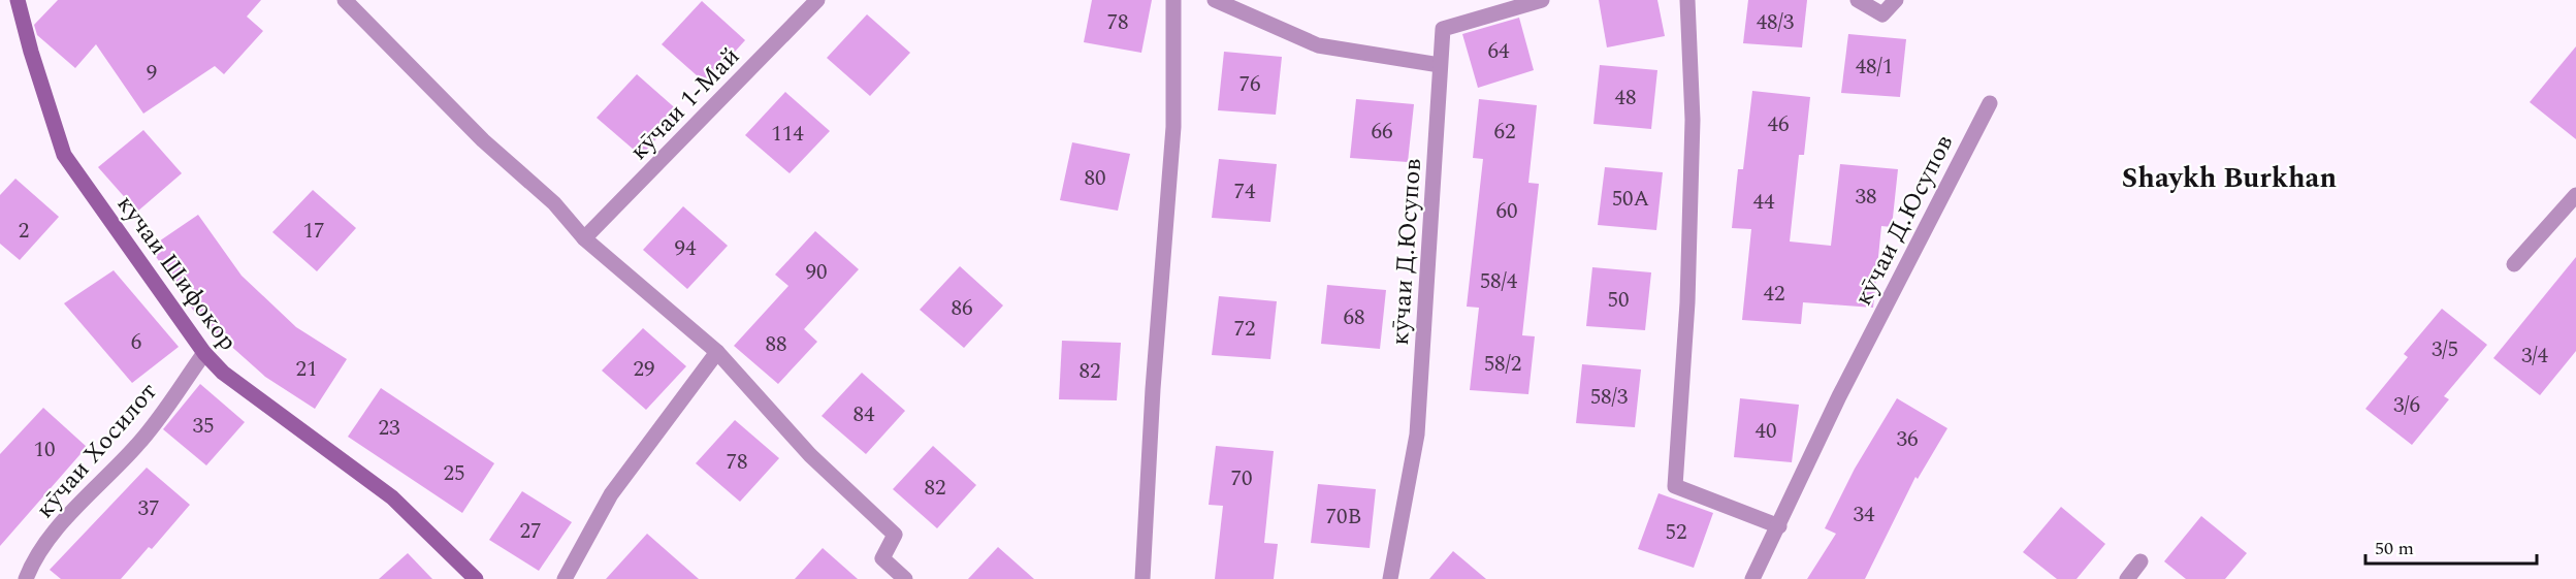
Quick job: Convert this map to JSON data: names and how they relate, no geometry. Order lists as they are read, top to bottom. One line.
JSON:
{"streets":{"street":["кӯчаи 1-Май","кӯчаи Д.Юсупов","кучаи Шифокор","кӯчаи Хосилот"]},"crossings":[["кучаи Шифокор","кӯчаи Хосилот"]],"districts":["Shaykh Burkhan"],"house_numbers":["78","48/3","64","48/1","9","76","48","46","66","62","114","80","74","38","50А","44","60","2","17","94","90","58/4","42","50","86","68","72","6","88","3/5","3/4","58/2","21","29","82","58/3","3/6","84","35","23","40","36","10","78","25","70","82","37","34","70В","27","52"],"scale_bar":"50 m"}
